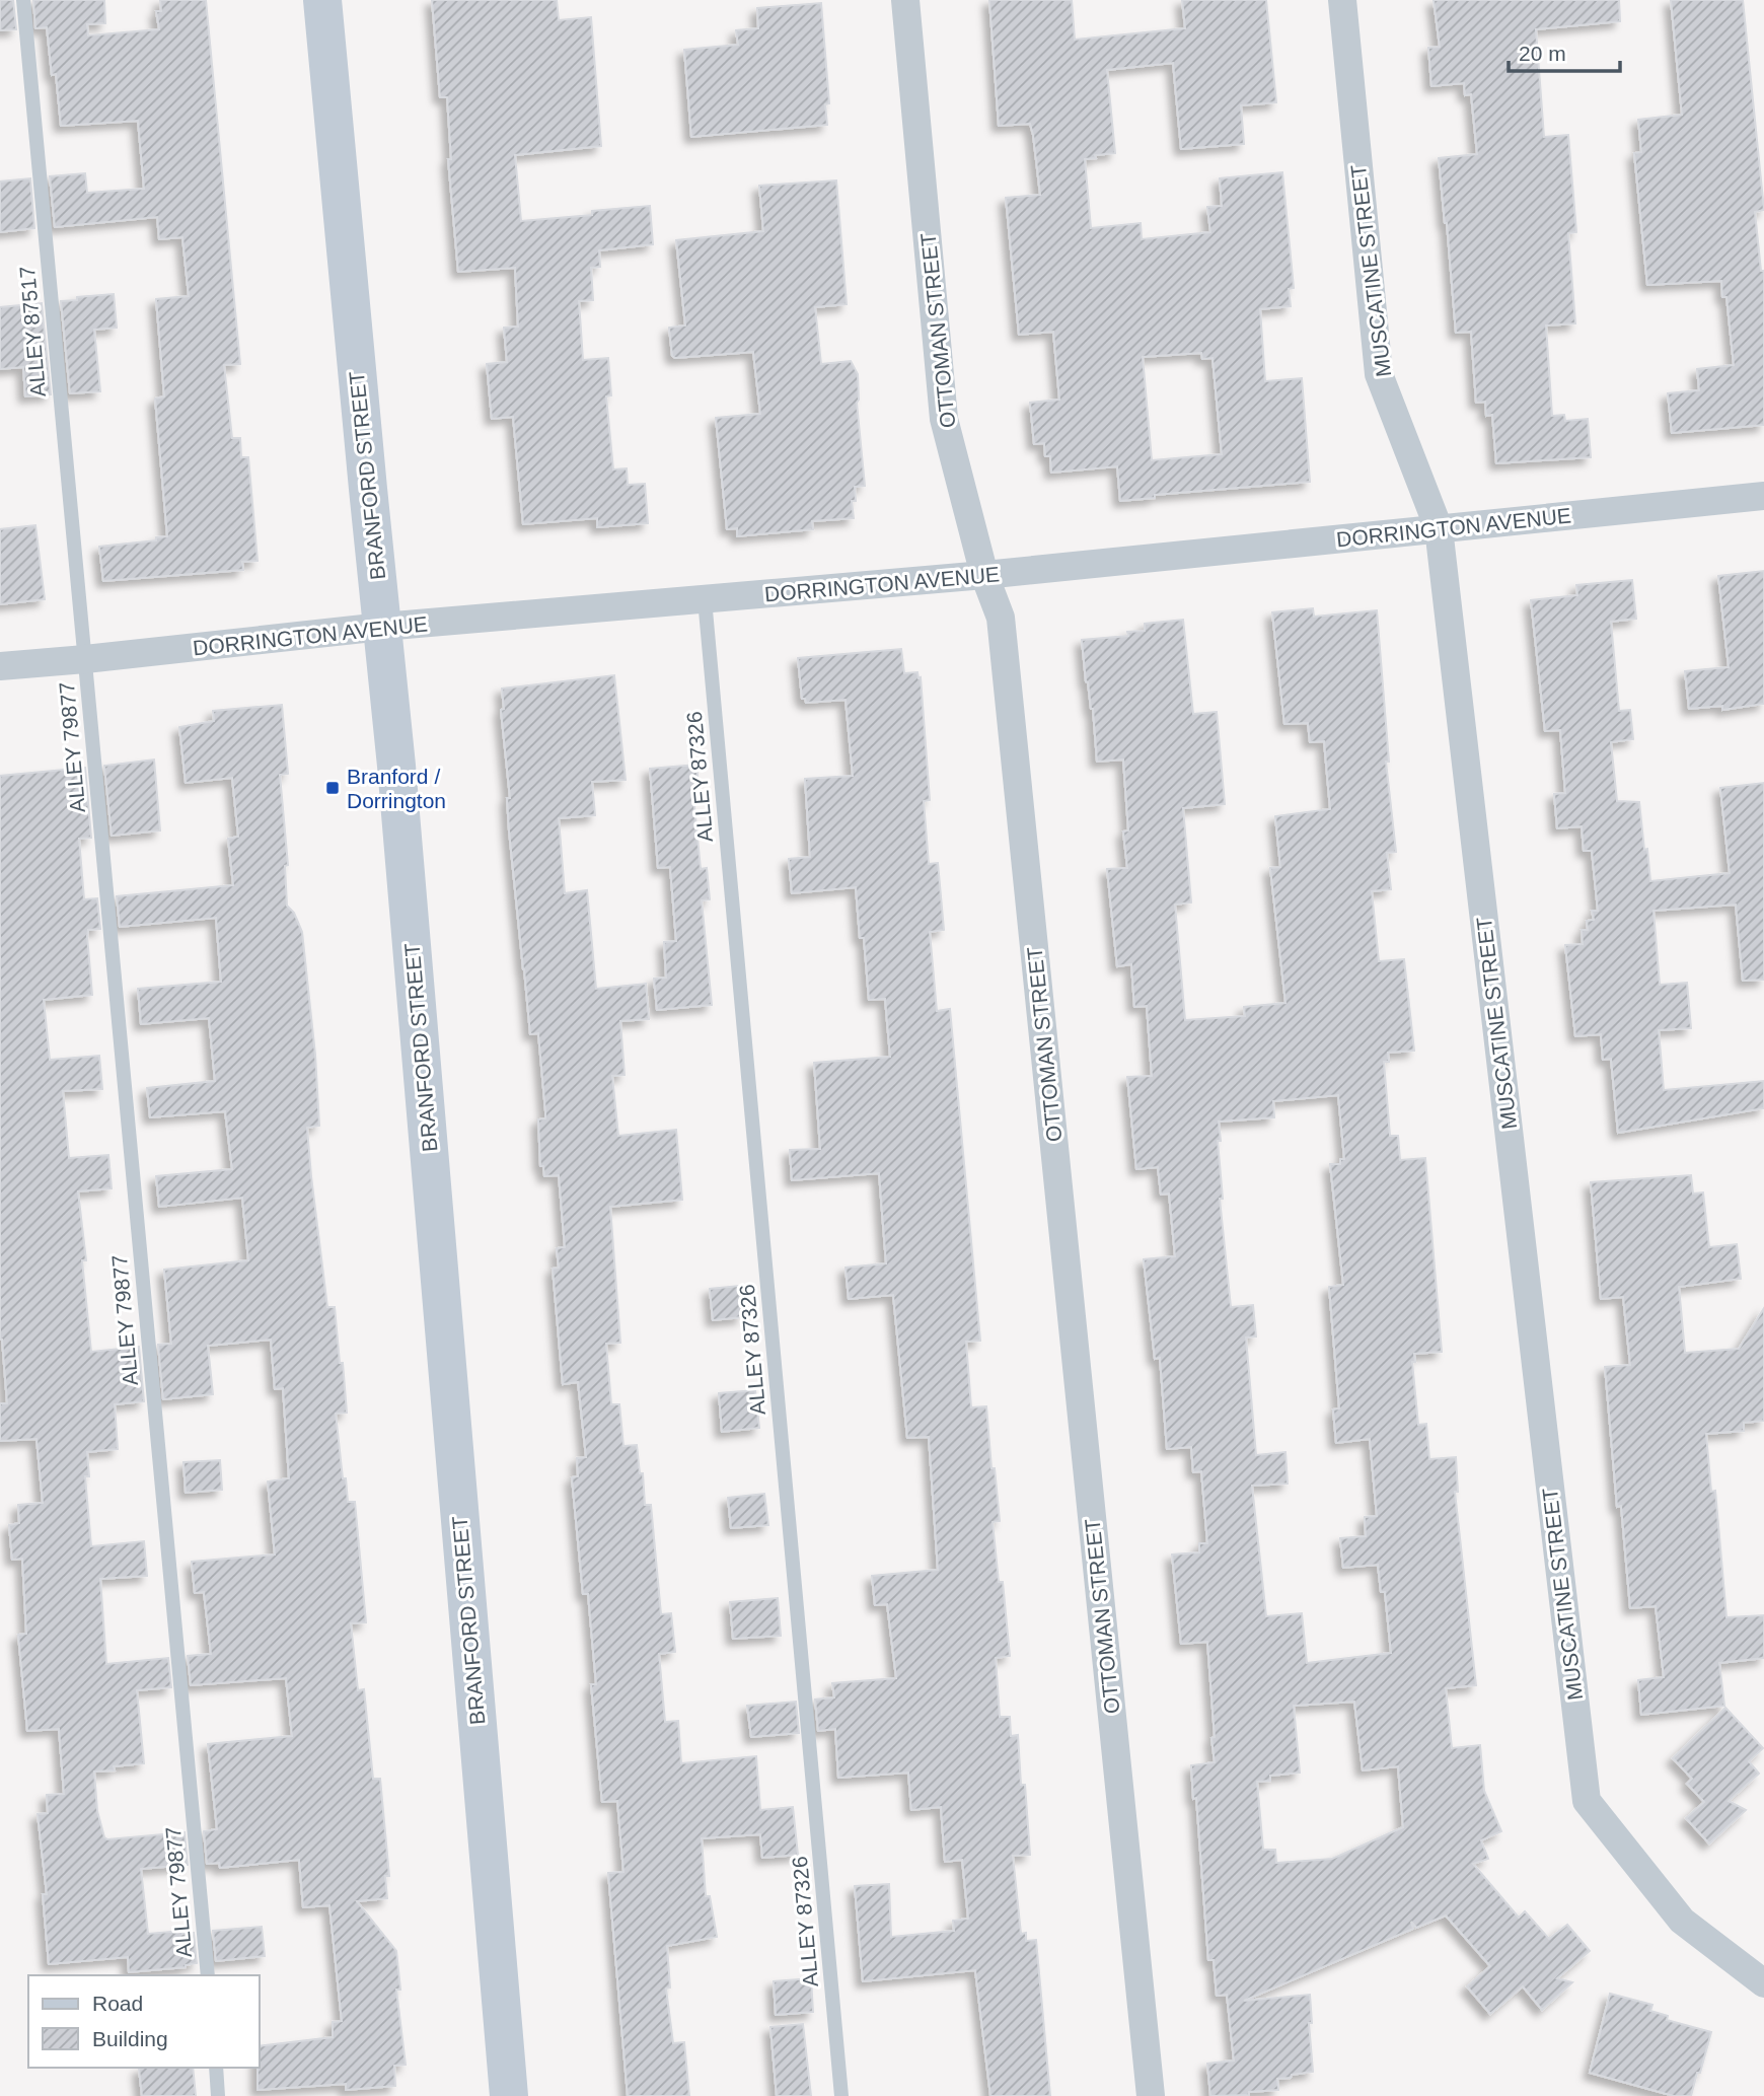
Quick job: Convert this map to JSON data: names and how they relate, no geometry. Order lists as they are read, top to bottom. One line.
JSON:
{"streets":{"main road":["BRANFORD STREET"],"street":["MUSCATINE STREET","OTTOMAN STREET","DORRINGTON AVENUE"],"lane":["ALLEY 87517","ALLEY 79877","ALLEY 87326"]},"crossings":[["MUSCATINE STREET","DORRINGTON AVENUE"],["OTTOMAN STREET","DORRINGTON AVENUE"],["ALLEY 87517","DORRINGTON AVENUE"],["ALLEY 87517","ALLEY 79877"],["BRANFORD STREET","DORRINGTON AVENUE"],["DORRINGTON AVENUE","ALLEY 79877"],["DORRINGTON AVENUE","ALLEY 87326"]],"places":{"transit":["Branford / Dorrington"]},"legend":["Road","Building"],"scale_bar":"20 m"}
